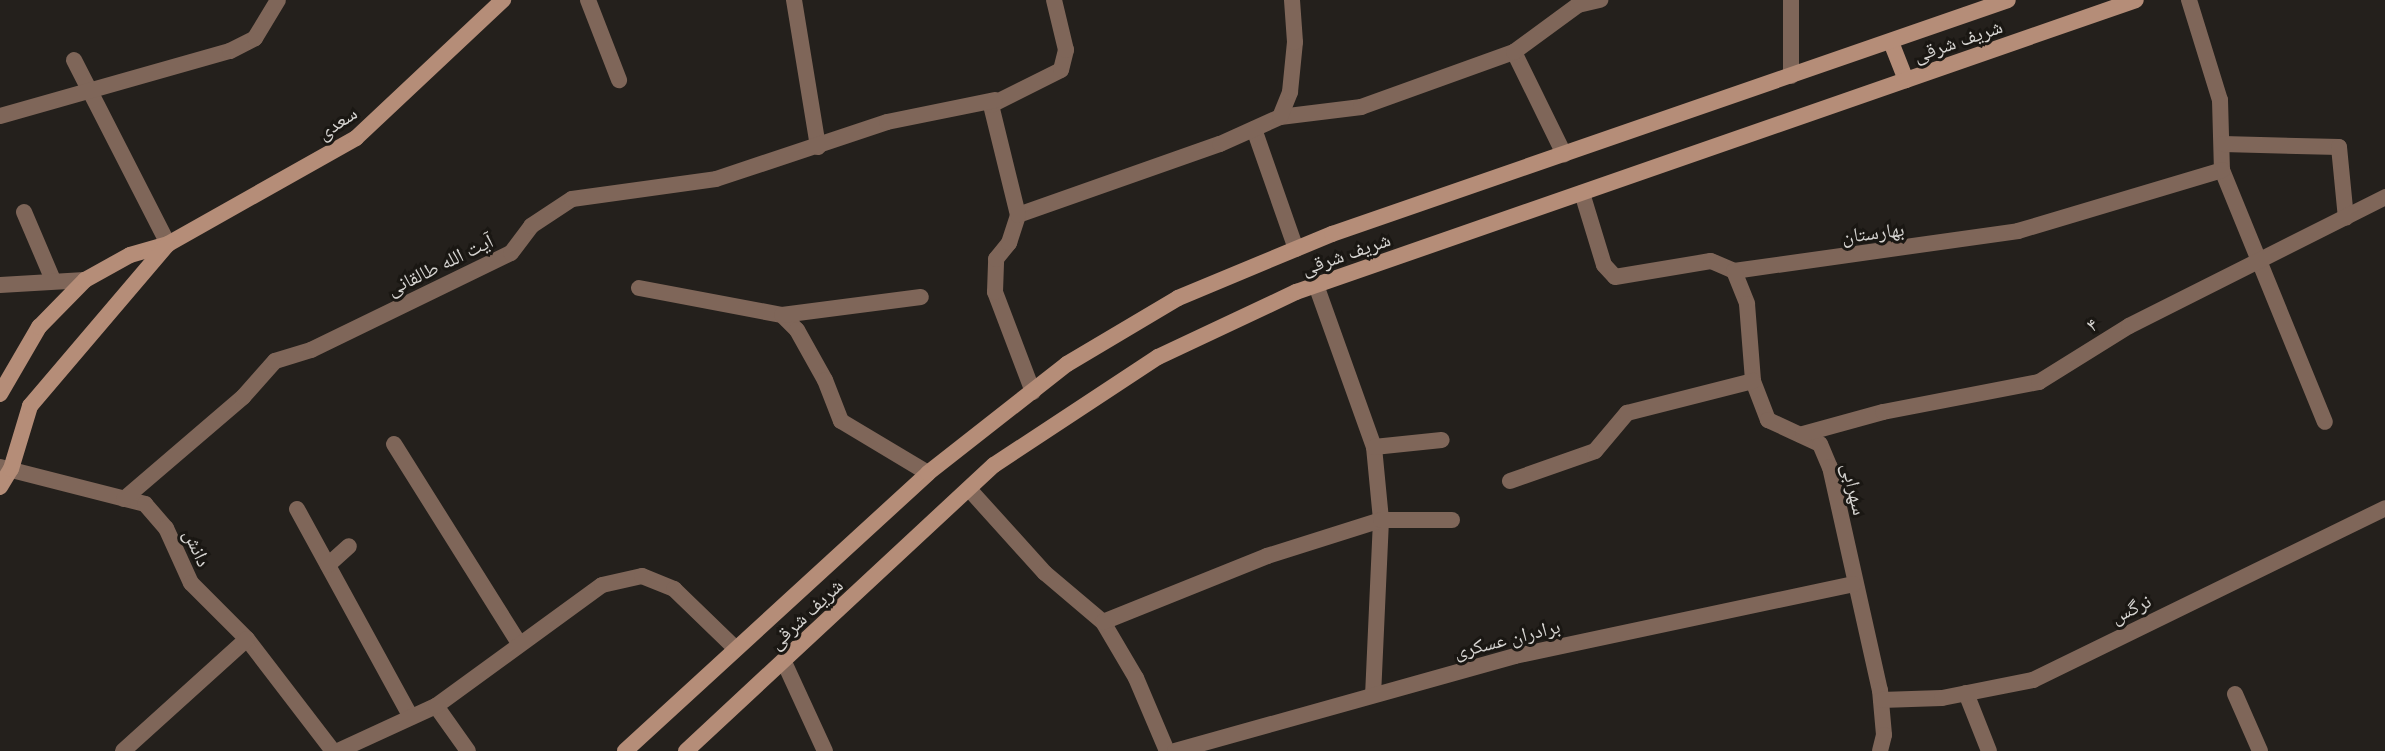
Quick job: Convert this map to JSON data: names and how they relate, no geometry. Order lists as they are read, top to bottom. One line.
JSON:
{"streets":{"main road":["شریف شرقی","سعدی"],"street":["بهارستان","آیت الله طالقانی","۴","سهرابی","دانش","نرگس","برادران عسکری"]},"crossings":[["شریف شرقی","بهارستان"],["سعدی","دانش"],["بهارستان","سهرابی"],["آیت الله طالقانی","دانش"],["۴","سهرابی"],["سهرابی","نرگس"],["سهرابی","برادران عسکری"]]}
